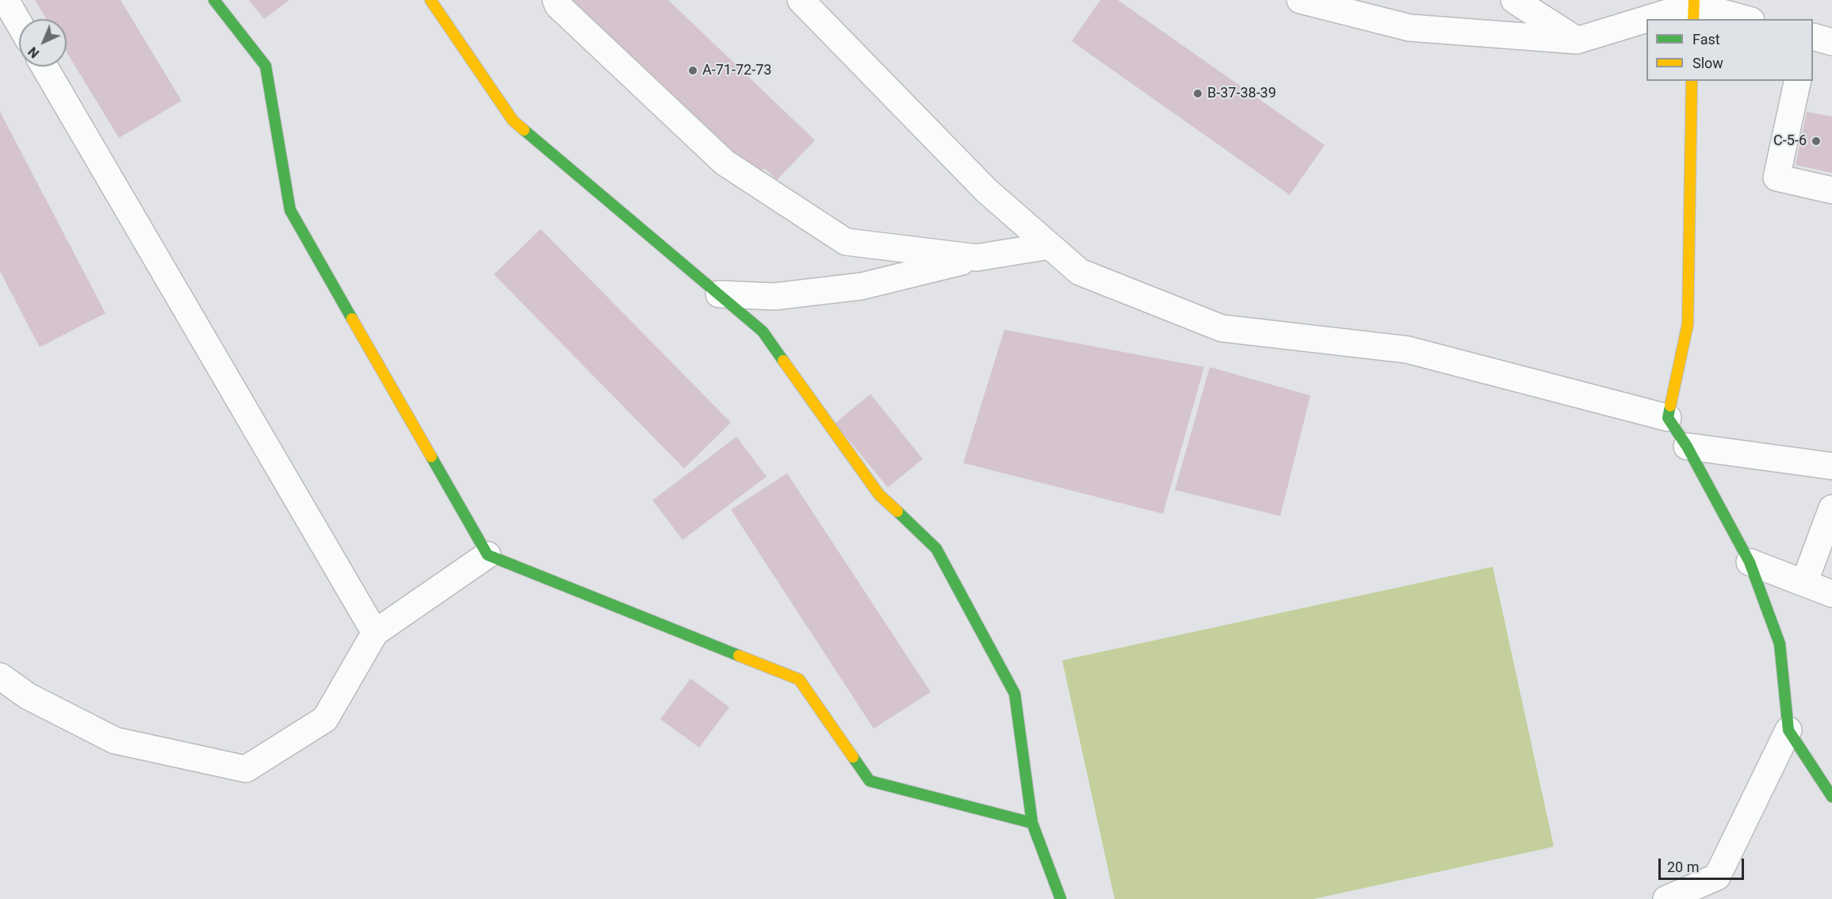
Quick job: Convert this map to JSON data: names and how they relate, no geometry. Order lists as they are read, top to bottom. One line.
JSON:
{"places":["A-71-72-73","B-37-38-39","C-5-6"],"legend":["Fast","Slow"],"scale_bar":"20 m","north":"bottom left"}
